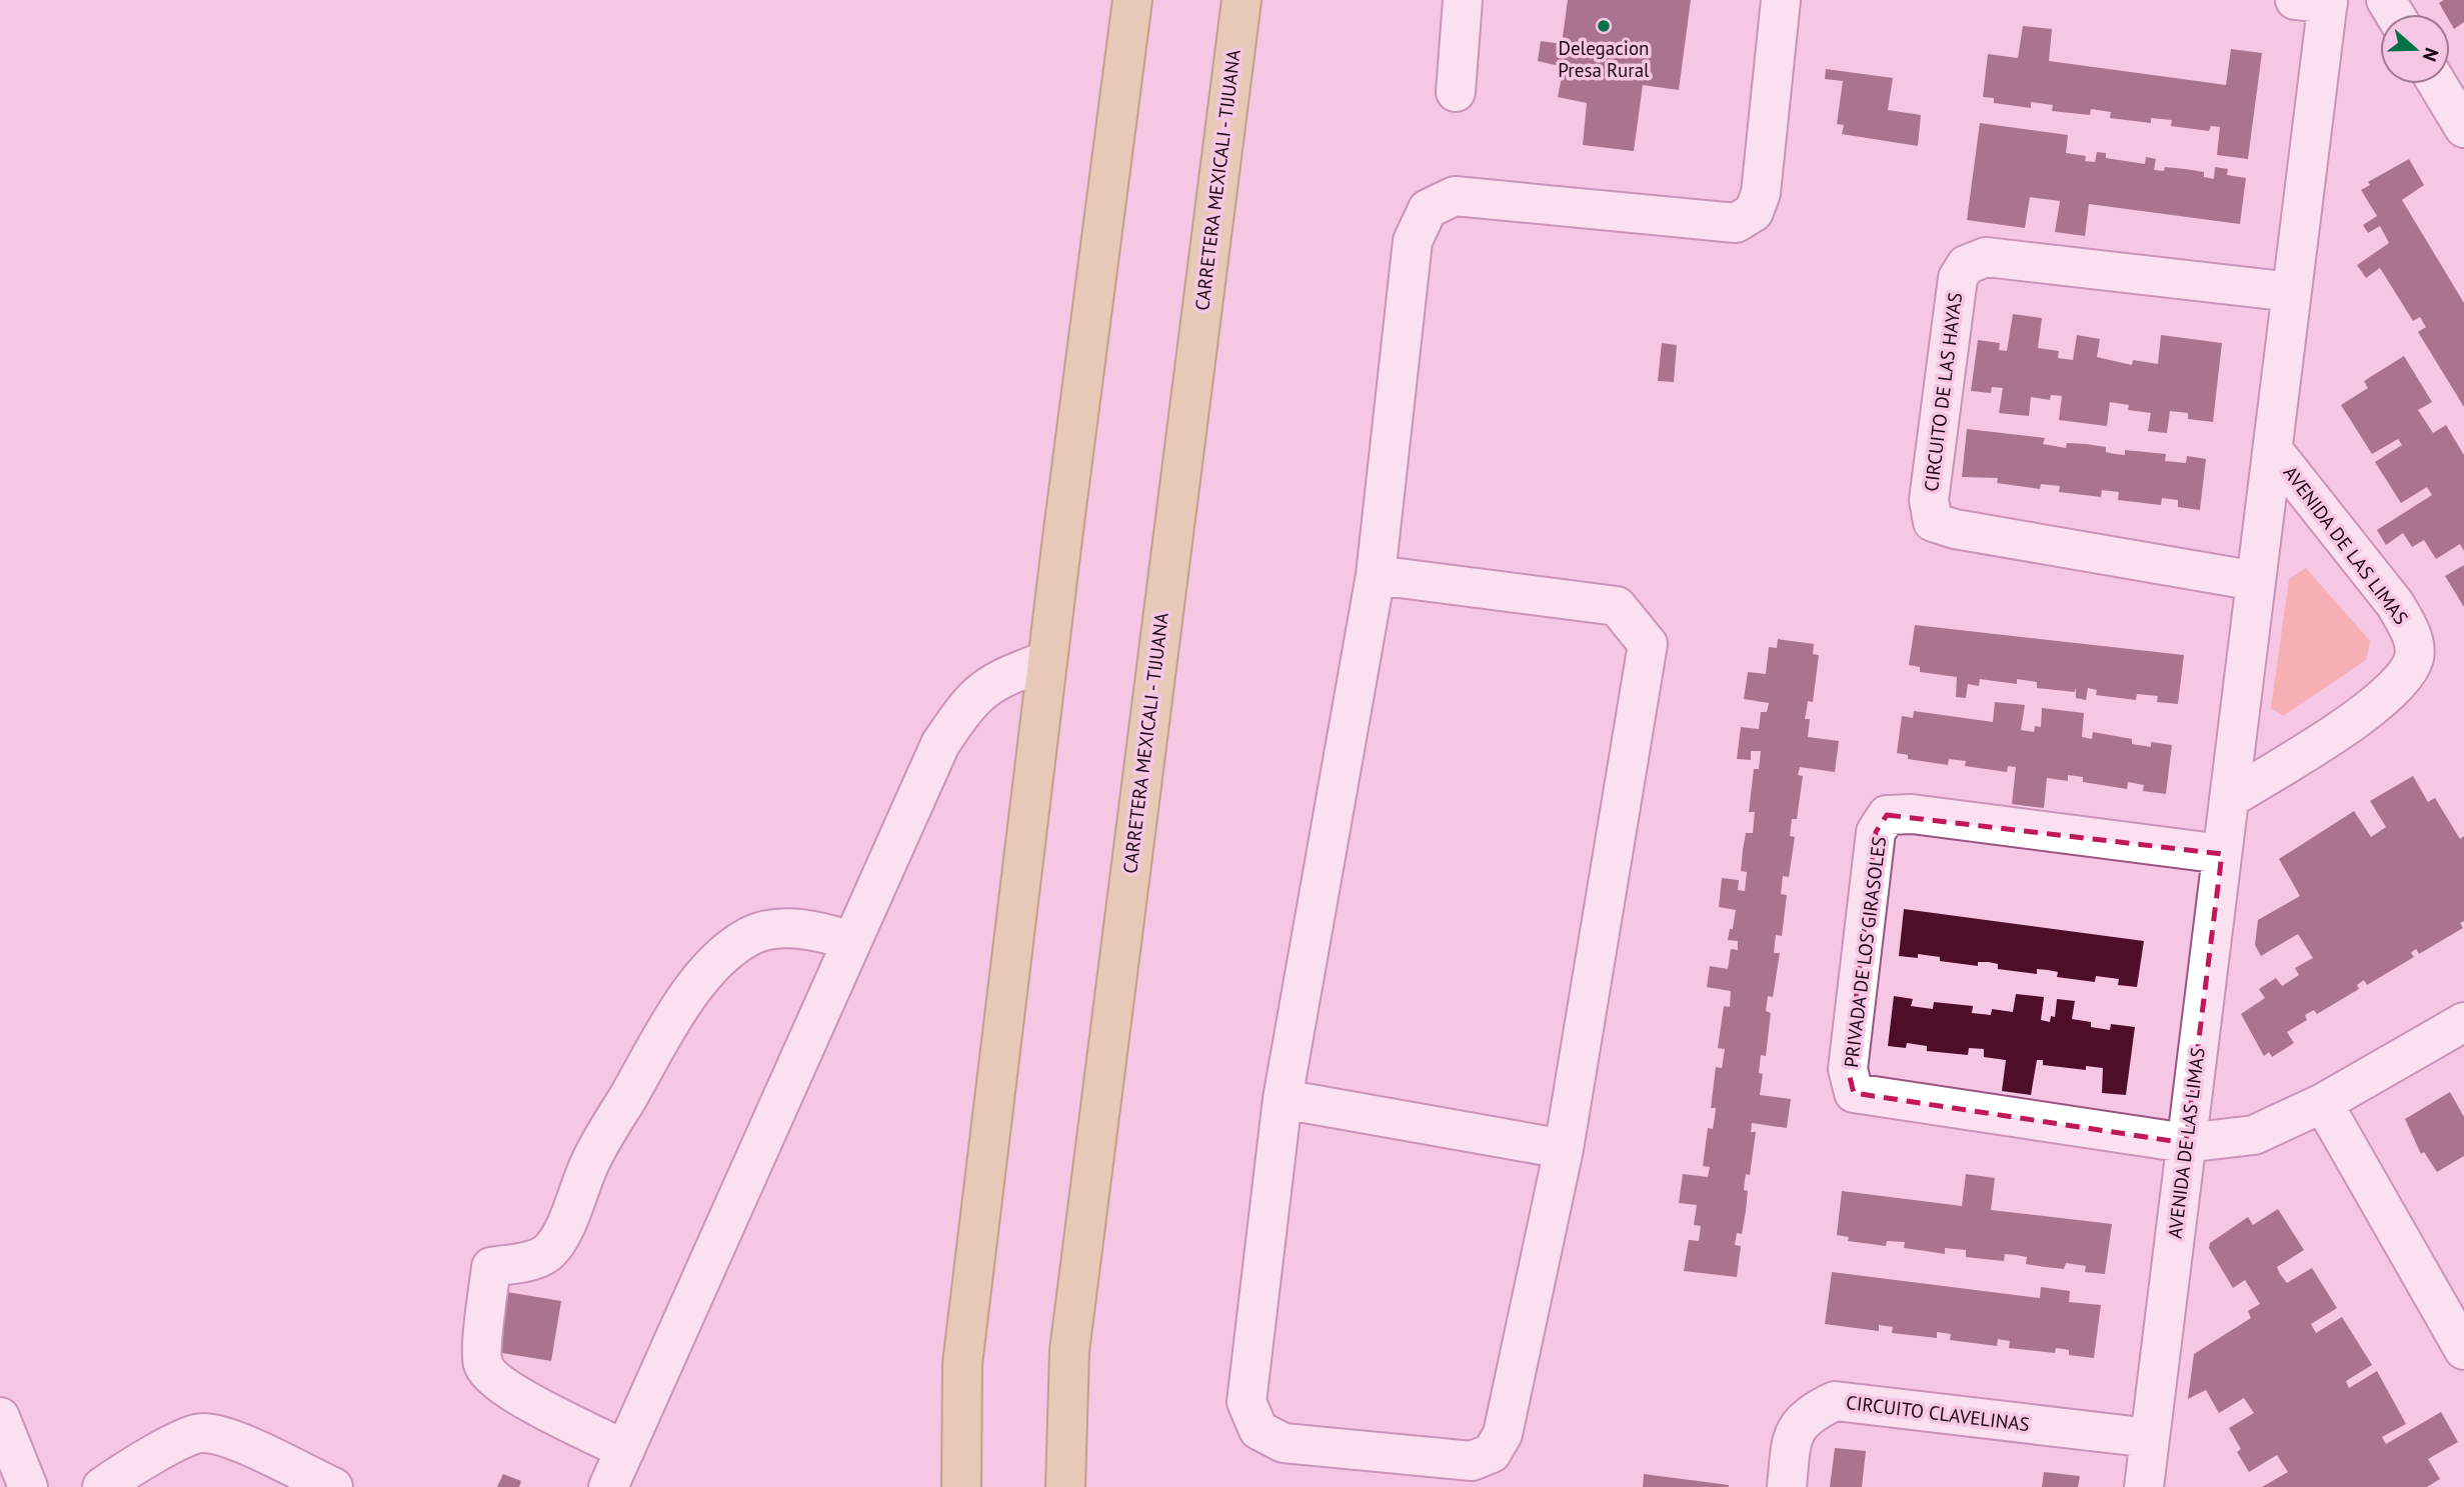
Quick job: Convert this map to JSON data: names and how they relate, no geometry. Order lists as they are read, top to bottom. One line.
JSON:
{"streets":{"main road":["CARRETERA MEXICALI - TIJUANA"],"street":["CIRCUITO DE LAS HAYAS","AVENIDA DE LAS LIMAS","PRIVADA DE LOS GIRASOLES","CIRCUITO CLAVELINAS"]},"crossings":[["CIRCUITO DE LAS HAYAS","AVENIDA DE LAS LIMAS"],["AVENIDA DE LAS LIMAS","PRIVADA DE LOS GIRASOLES"],["AVENIDA DE LAS LIMAS","CIRCUITO CLAVELINAS"]],"places":["Delegacion Presa Rural"],"north":"right"}
